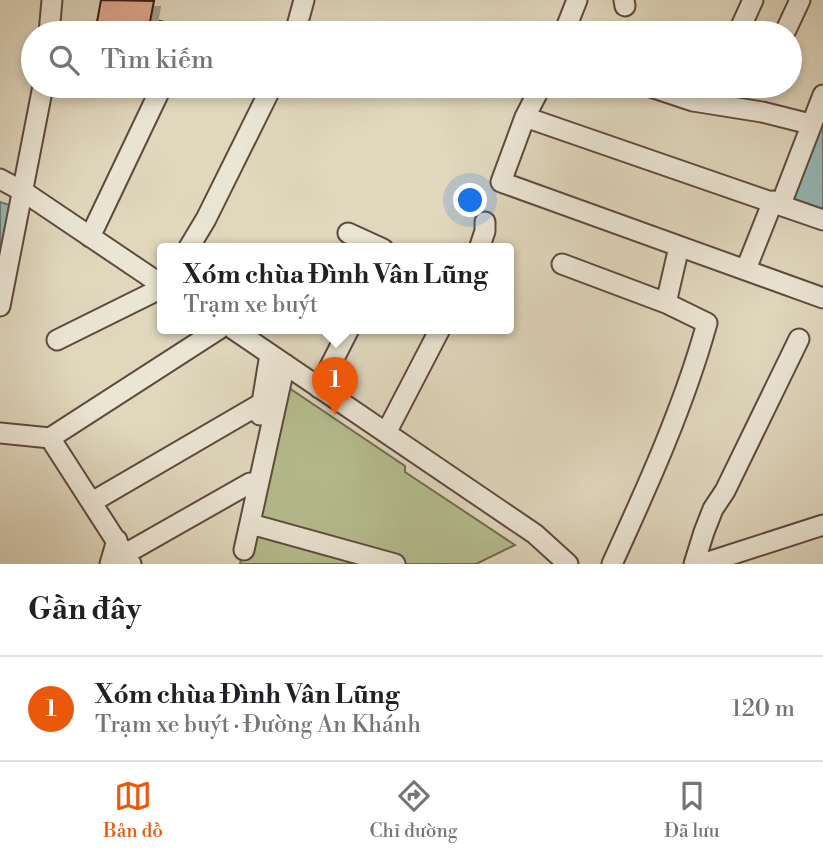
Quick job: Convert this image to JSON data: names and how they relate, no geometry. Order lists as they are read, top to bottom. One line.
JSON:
{"page":{"search":"Tìm kiếm","popup":["Xóm chùa Đình Vân Lũng","Trạm xe buýt"],"pins":"1","heading":"Gần đây","list":[{"mark":"1","name":"Xóm chùa Đình Vân Lũng","note":"Trạm xe buýt · Đường An Khánh","value":"120 m"}],"nav":["Bản đồ","Chỉ đường","Đã lưu"]}}
